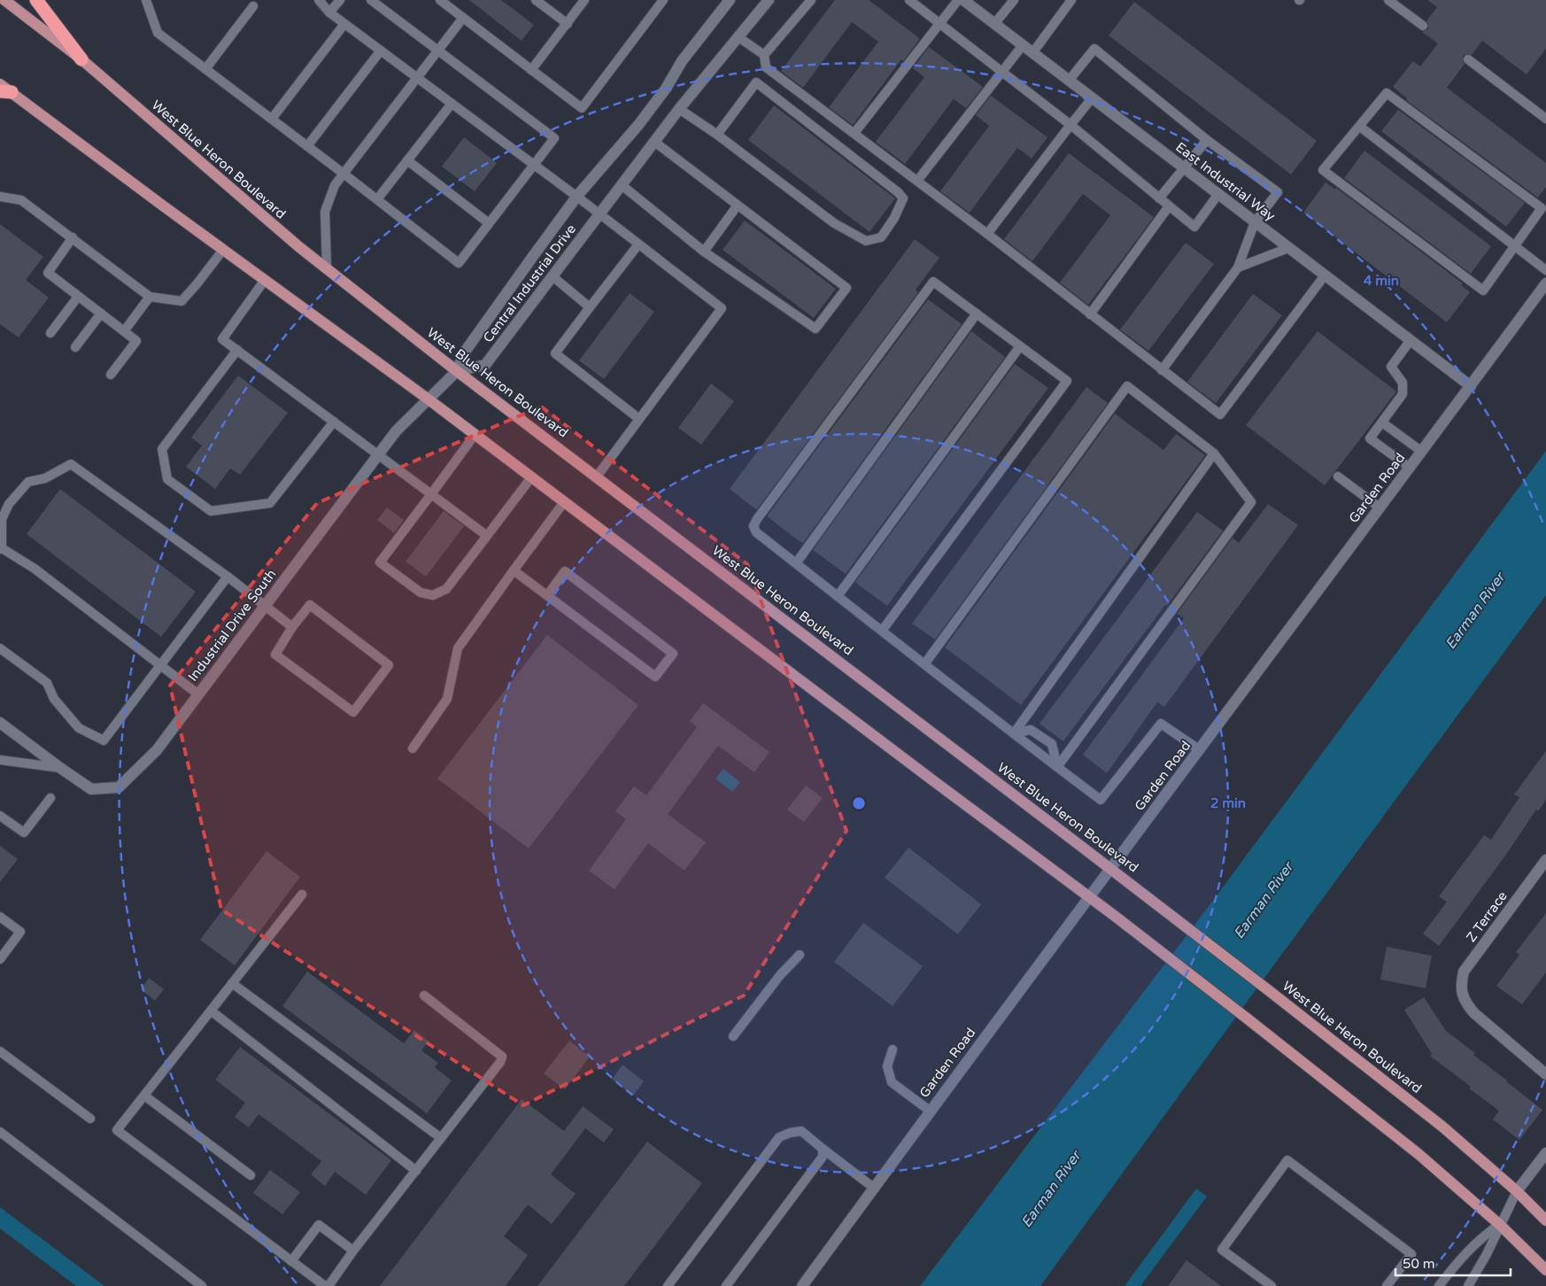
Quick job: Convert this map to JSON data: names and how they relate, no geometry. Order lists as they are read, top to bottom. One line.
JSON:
{"streets":{"main road":["West Blue Heron Boulevard"],"street":["East Industrial Way","Central Industrial Drive","Garden Road","Industrial Drive South","Z Terrace"]},"crossings":[["West Blue Heron Boulevard","Central Industrial Drive"],["West Blue Heron Boulevard","Garden Road"],["West Blue Heron Boulevard","Industrial Drive South"],["East Industrial Way","Garden Road"],["Central Industrial Drive","Industrial Drive South"]],"water":["Earman River"],"scale_bar":"50 m","rings":["4 min","2 min"]}
